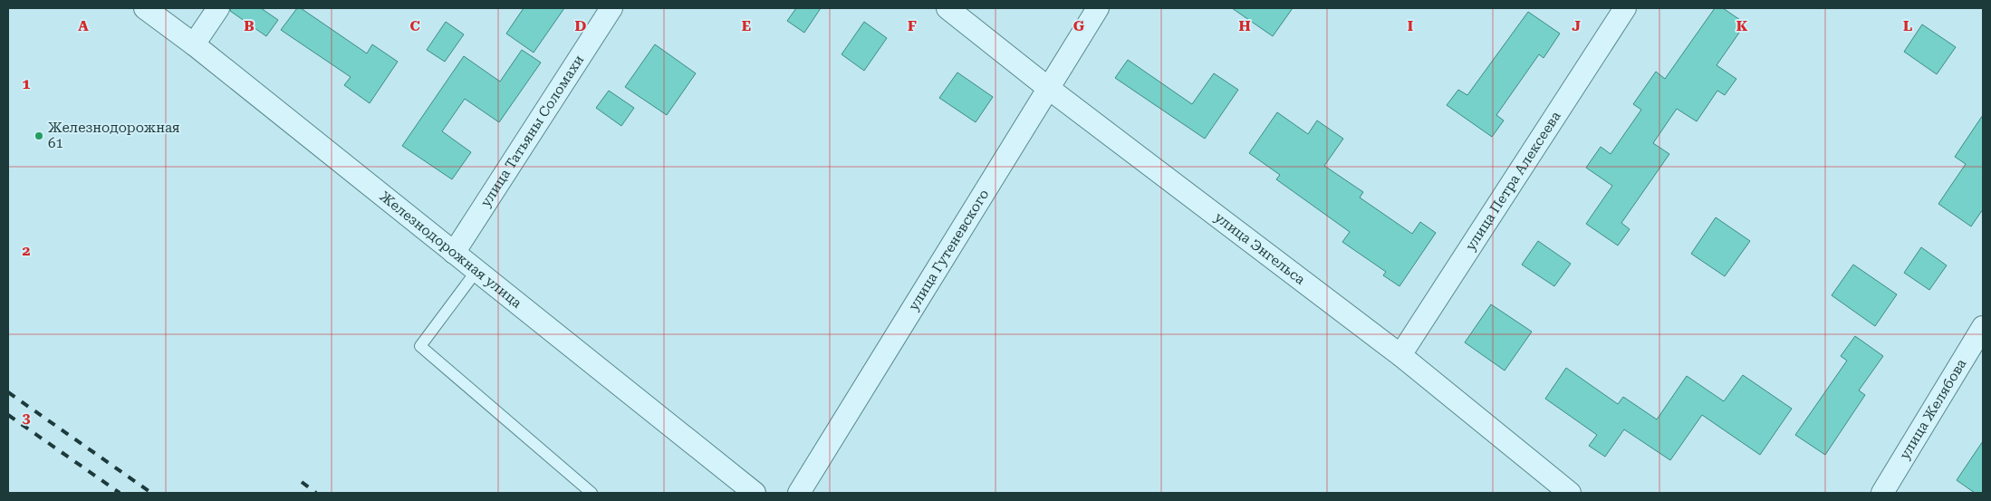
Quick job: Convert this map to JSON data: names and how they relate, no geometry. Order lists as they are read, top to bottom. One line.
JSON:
{"streets":{"street":["улица Татьяны Соломахи","улица Петра Алексеева","улица Энгельса","Железнодорожная улица","улица Гутеневского","улица Желябова"]},"crossings":[["улица Татьяны Соломахи","Железнодорожная улица"],["улица Петра Алексеева","улица Энгельса"],["улица Энгельса","улица Гутеневского"]],"places":["Железнодорожная 61"],"grid":{"columns":["A","B","C","D","E","F","G","H","I","J","K","L"],"rows":["1","2","3"]}}
